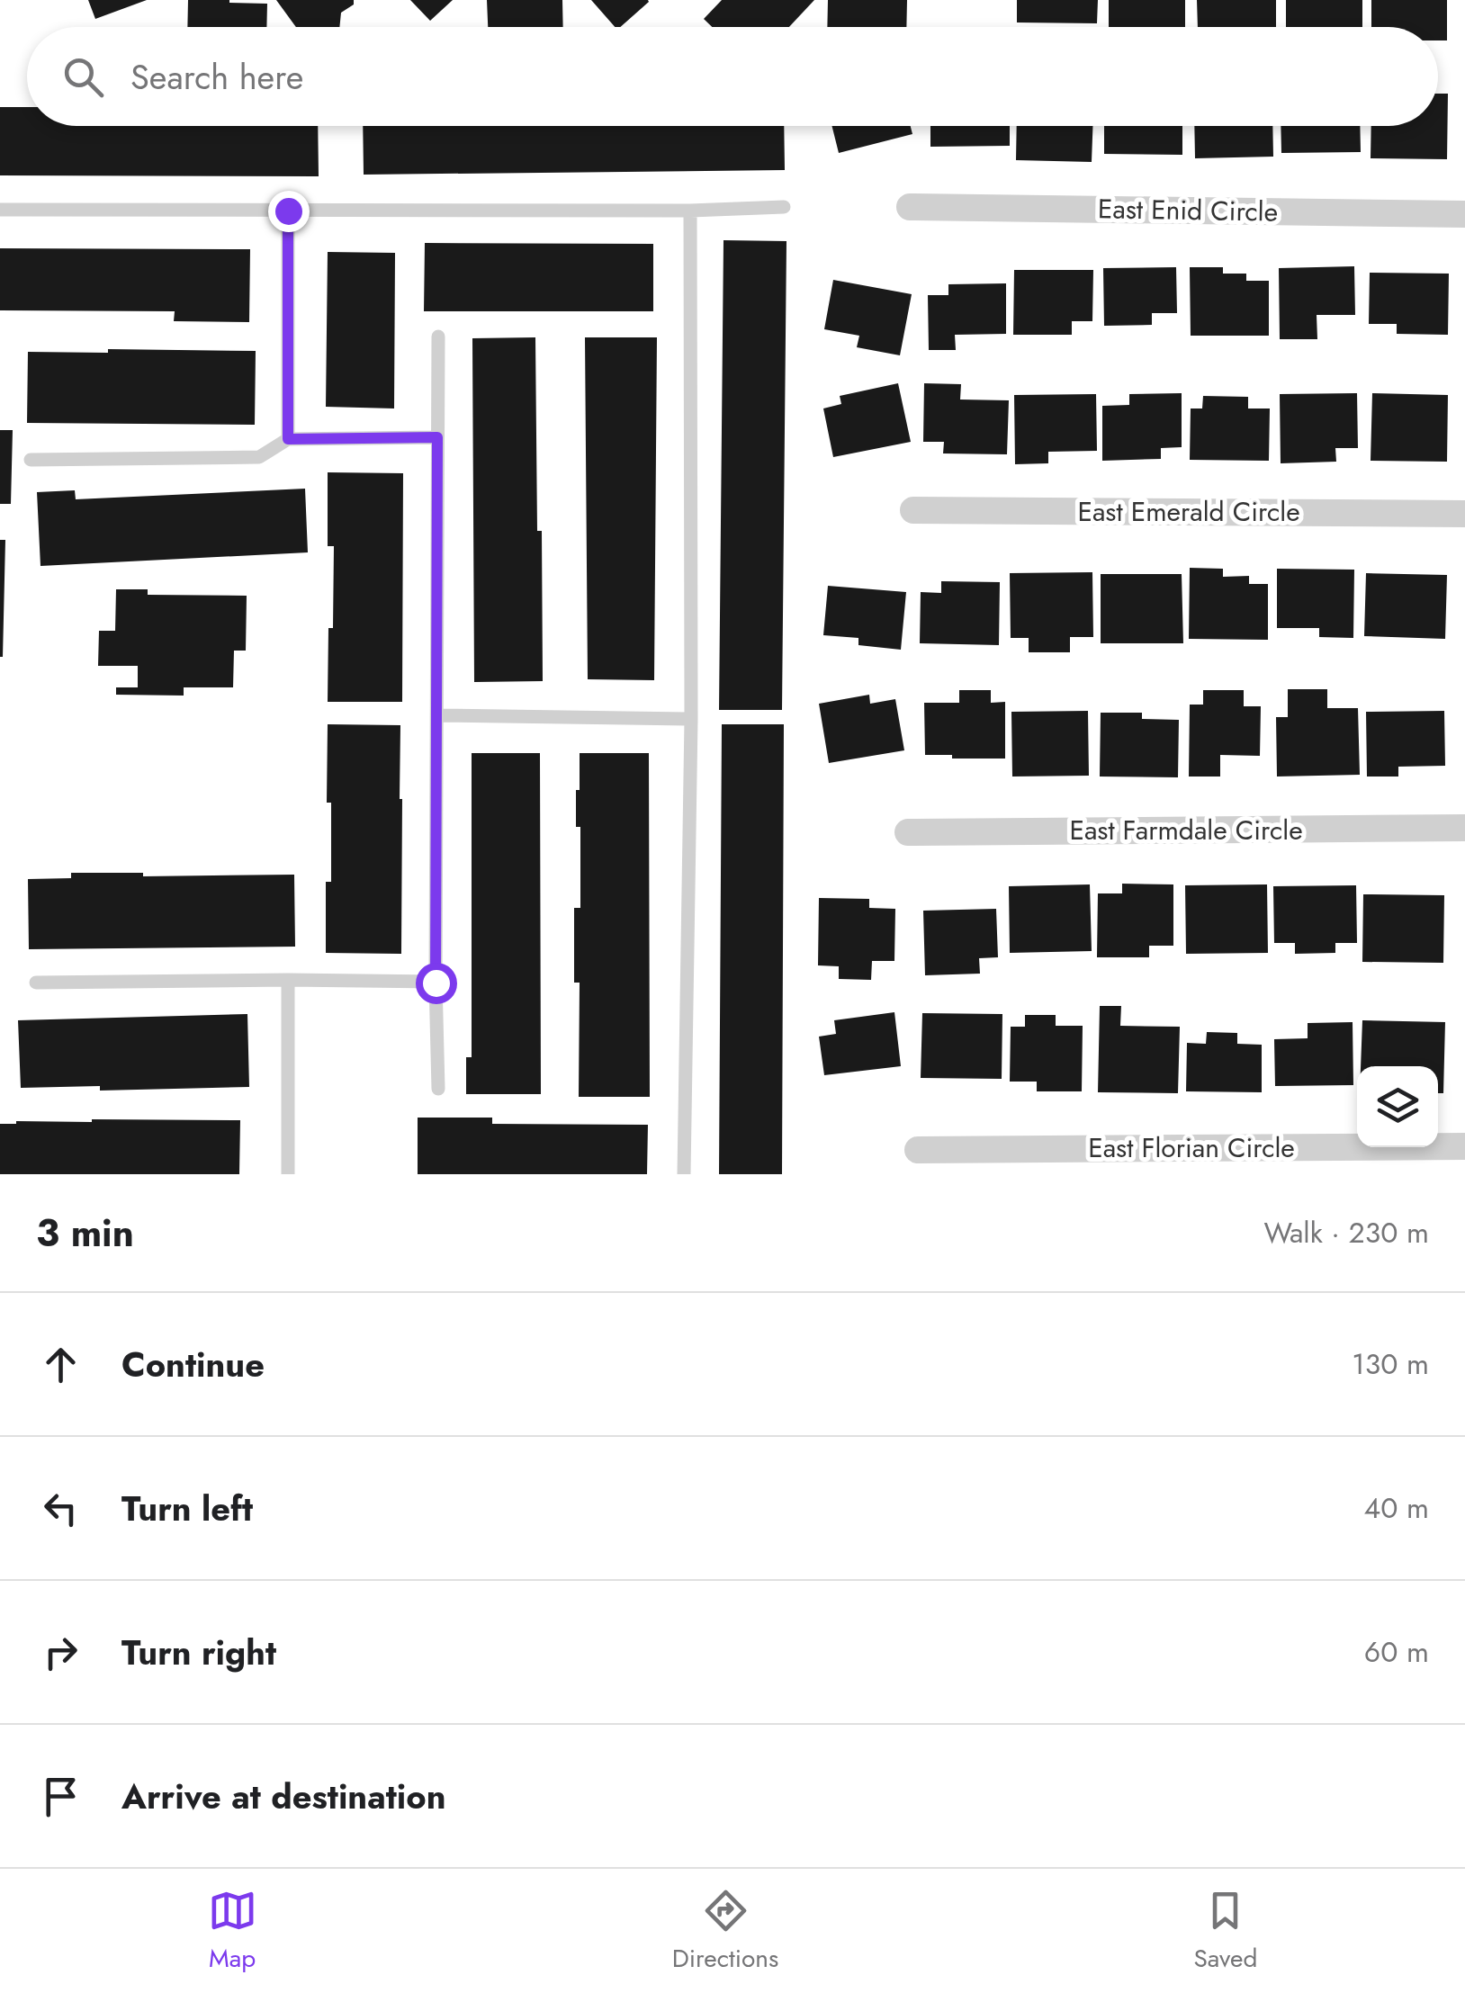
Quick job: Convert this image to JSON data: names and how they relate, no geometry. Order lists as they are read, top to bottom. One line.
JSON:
{"streets":{"street":["East Enid Circle","East Emerald Circle","East Farmdale Circle","East Florian Circle"]},"page":{"search":"Search here","heading":["3 min","Walk · 230 m"],"list":[["Continue","130 m"],["Turn left","40 m"],["Turn right","60 m"],"Arrive at destination"],"nav":["Map","Directions","Saved"]}}
